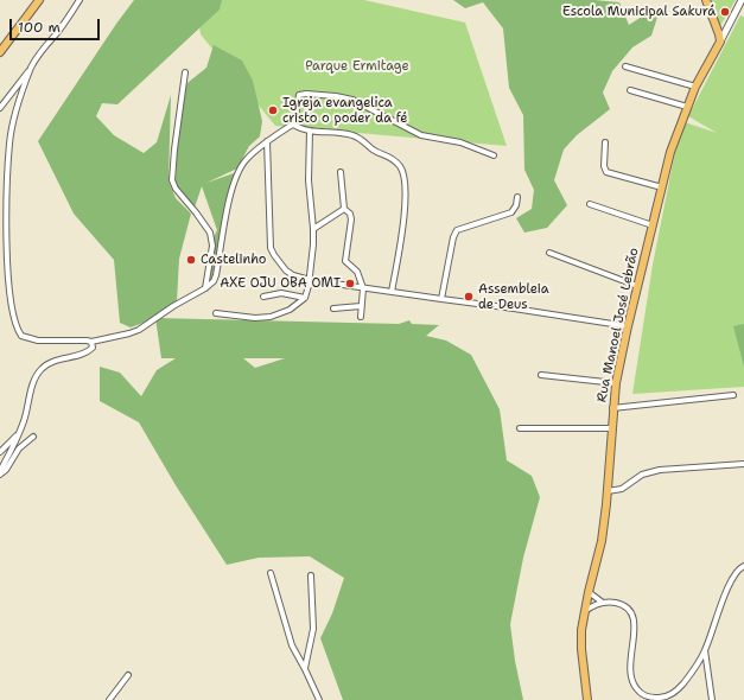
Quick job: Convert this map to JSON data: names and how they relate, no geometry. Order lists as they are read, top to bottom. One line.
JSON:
{"streets":{"main road":["Rua Manoel José Lebrão"]},"parks":["Parque Ermitage"],"places":["Escola Municipal Sakurá","Igreja evangelica cristo o poder da fé","Castelinho","AXE OJU OBA OMI","Assembleia de Deus"],"scale_bar":"100 m"}
